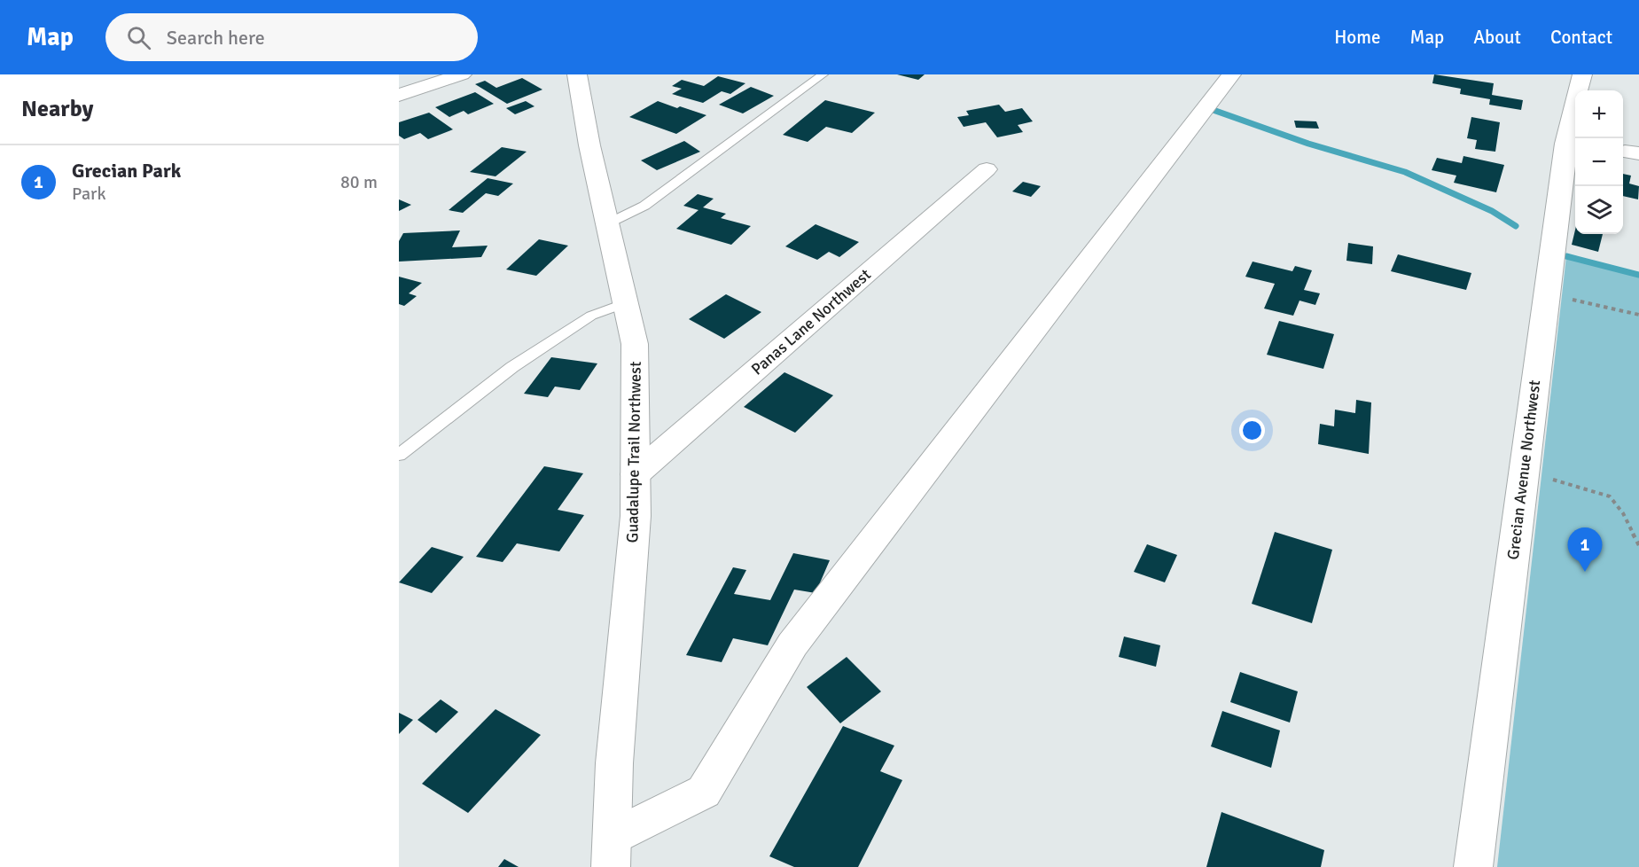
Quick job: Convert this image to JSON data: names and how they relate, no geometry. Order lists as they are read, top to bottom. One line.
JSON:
{"streets":{"street":["Panas Lane Northwest","Guadalupe Trail Northwest","Grecian Avenue Northwest"]},"crossings":[["Panas Lane Northwest","Guadalupe Trail Northwest"]],"page":{"header":"Map","search":"Search here","nav":["Home","Map","About","Contact"],"heading":"Nearby","map_buttons":["+","−"],"list":[{"mark":"1","name":"Grecian Park","note":"Park","value":"80 m"}],"pins":"1"}}
